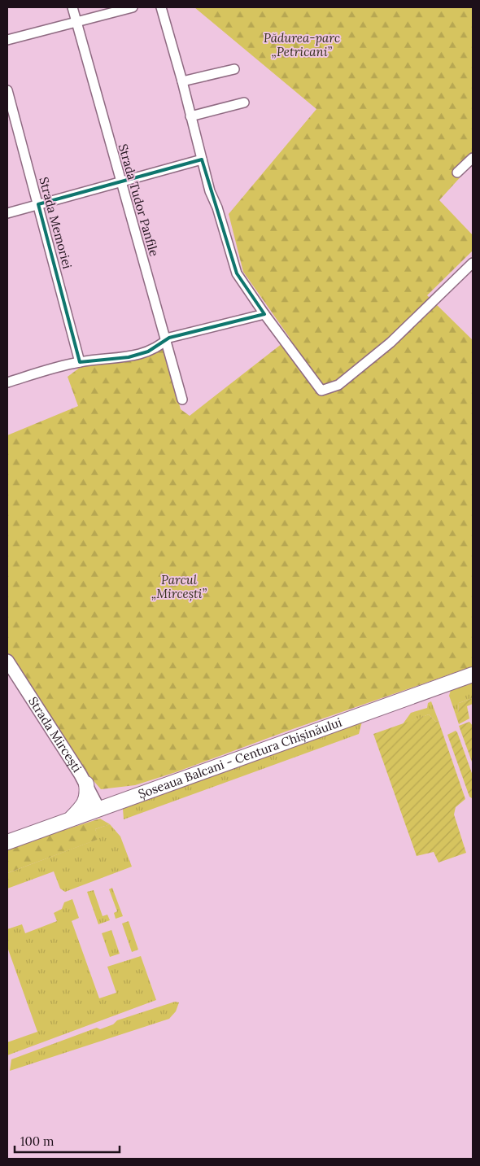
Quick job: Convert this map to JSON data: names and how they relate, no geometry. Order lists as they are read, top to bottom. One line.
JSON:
{"streets":{"highway":["Șoseaua Balcani - Centura Chișinăului"],"main road":["Strada Mircești"],"street":["Strada Tudor Panfile","Strada Memoriei"]},"crossings":[["Strada Mircești","Șoseaua Balcani - Centura Chișinăului"]],"parks":["Pădurea-parc „Petricani”","Parcul „Mircești”"],"scale_bar":"100 m"}
